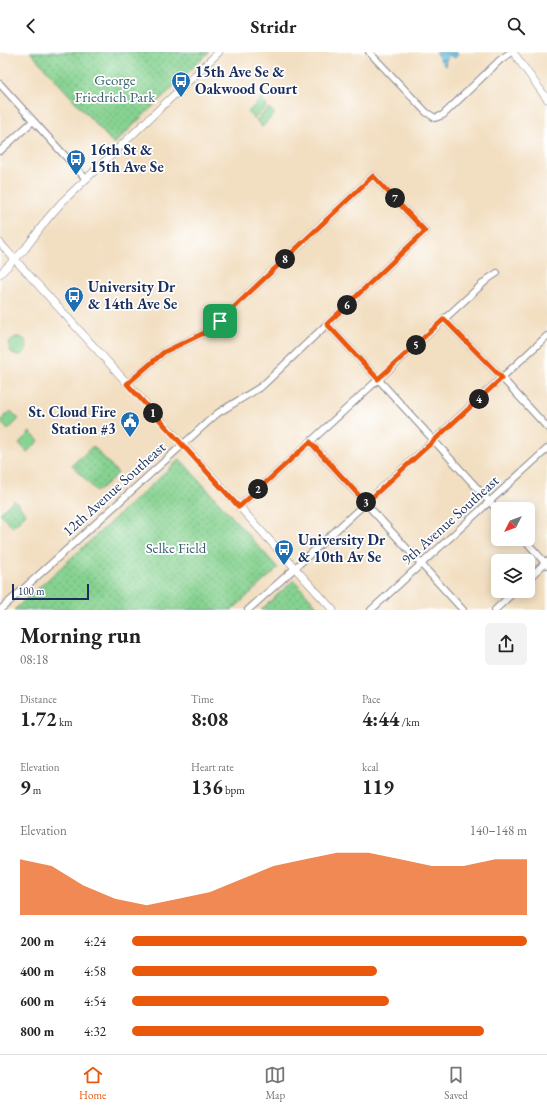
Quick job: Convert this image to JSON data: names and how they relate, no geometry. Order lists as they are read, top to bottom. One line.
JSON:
{"streets":{"street":["12th Avenue Southeast","9th Avenue Southeast"]},"parks":["George Friedrich Park","Selke Field"],"places":{"bus stop":["15th Ave Se & Oakwood Court","16th St & 15th Ave Se","University Dr & 14th Ave Se","University Dr & 10th Av Se"],"public building":["St. Cloud Fire Station #3"]},"scale_bar":"100 m","north":"bottom left","page":{"header":"Stridr","pins":["7","8","6","5","4","1","2","3"],"scale":"100 m","heading":["Morning run","08:18"],"stats":[["Distance","1.72 km"],["Time","8:08"],["Pace","4:44 /km"],["Elevation","9 m"],["Heart rate","136 bpm"],["kcal","119"]],"chart":["Elevation","140–148 m"],"list":[{"name":"200 m","note":"4:24"},{"name":"400 m","note":"4:58"},{"name":"600 m","note":"4:54"},{"name":"800 m","note":"4:32"}],"tabs":["Home","Map","Saved"]}}
